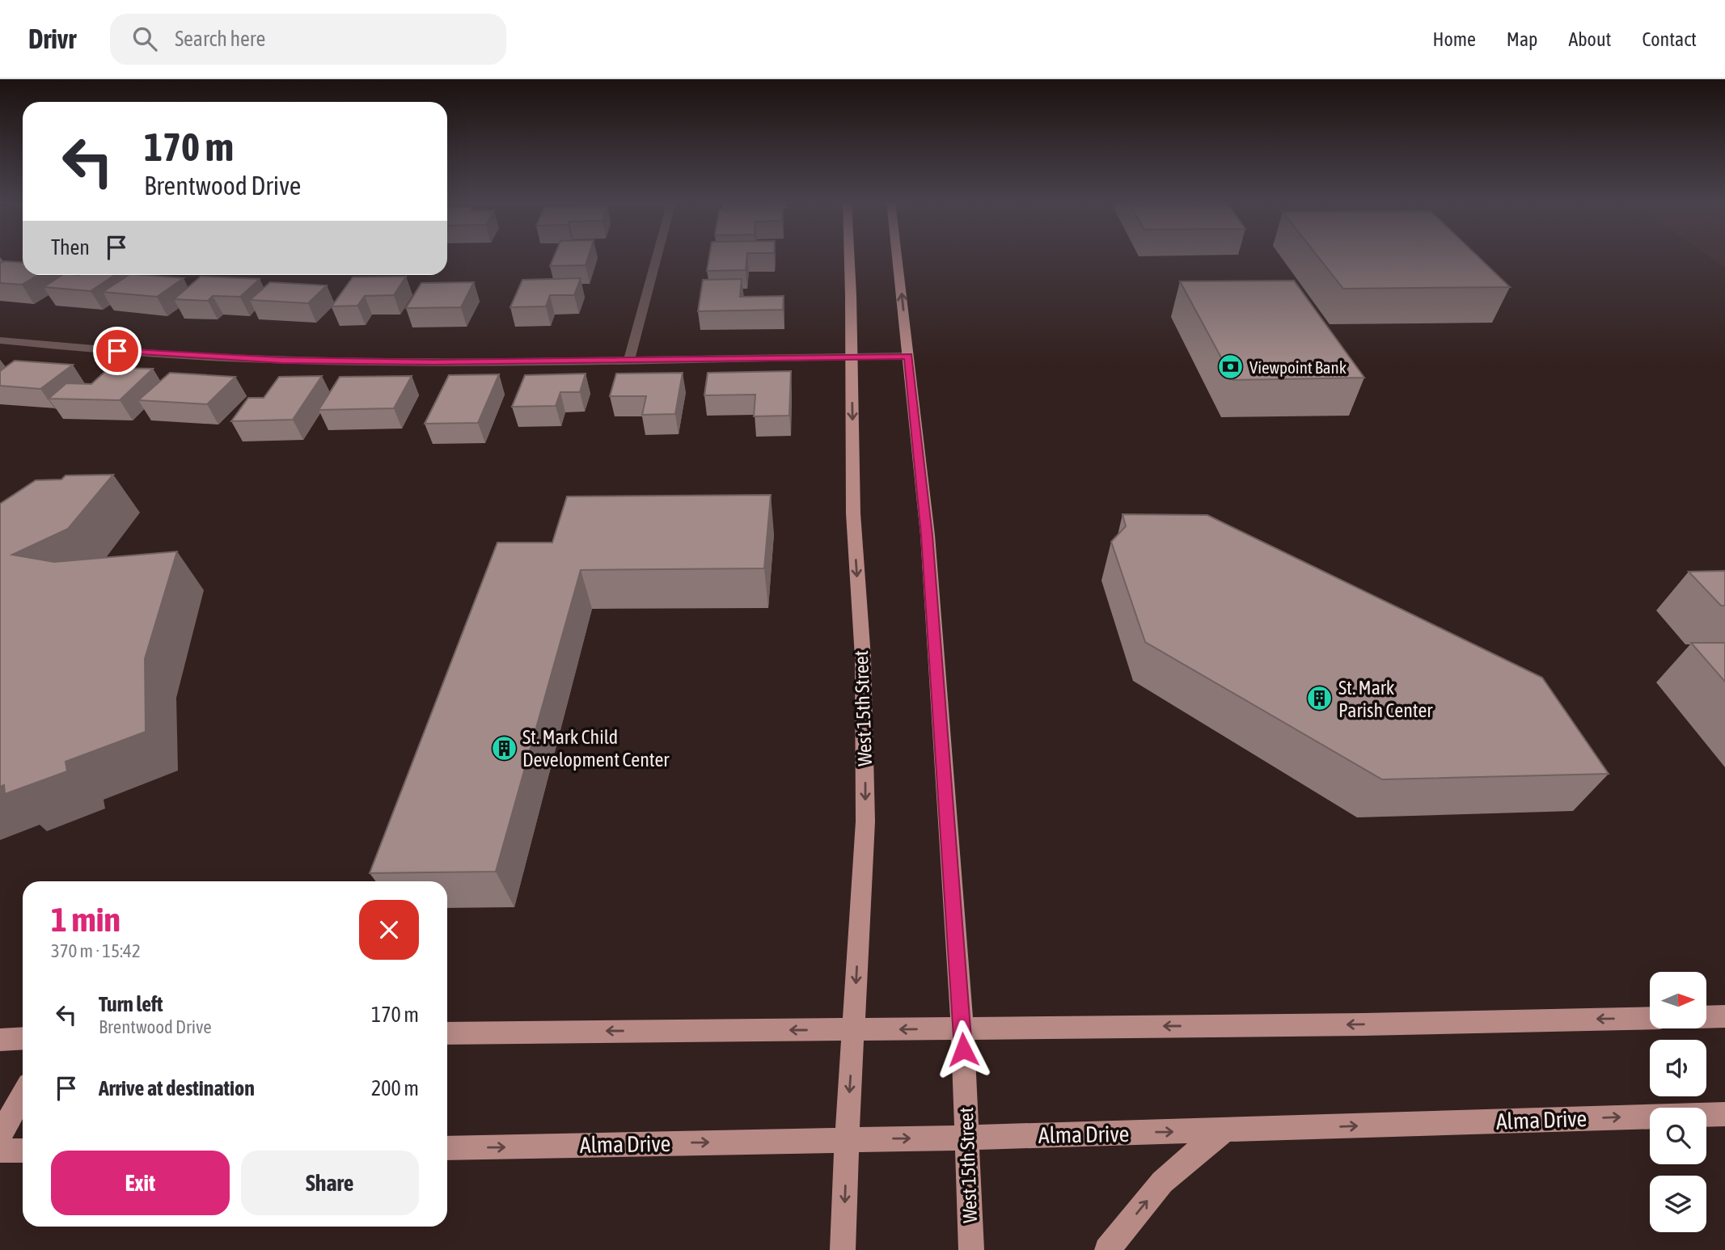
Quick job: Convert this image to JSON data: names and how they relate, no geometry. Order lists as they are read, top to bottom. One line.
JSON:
{"streets":{"main road":["West 15th Street","Alma Drive"]},"crossings":[["West 15th Street","Alma Drive"]],"places":{"bank":["Viewpoint Bank"],"building":["St. Mark Parish Center","St. Mark Child Development Center"]},"north":"right","page":{"header":"Drivr","search":"Search here","nav":["Home","Map","About","Contact"],"turn":["170 m","Brentwood Drive"],"then":"Then","heading":["1 min","370 m · 15:42"],"list":[{"name":"Turn left","note":"Brentwood Drive","value":"170 m"},{"name":"Arrive at destination","value":"200 m"}],"buttons":["Exit","Share"]}}
